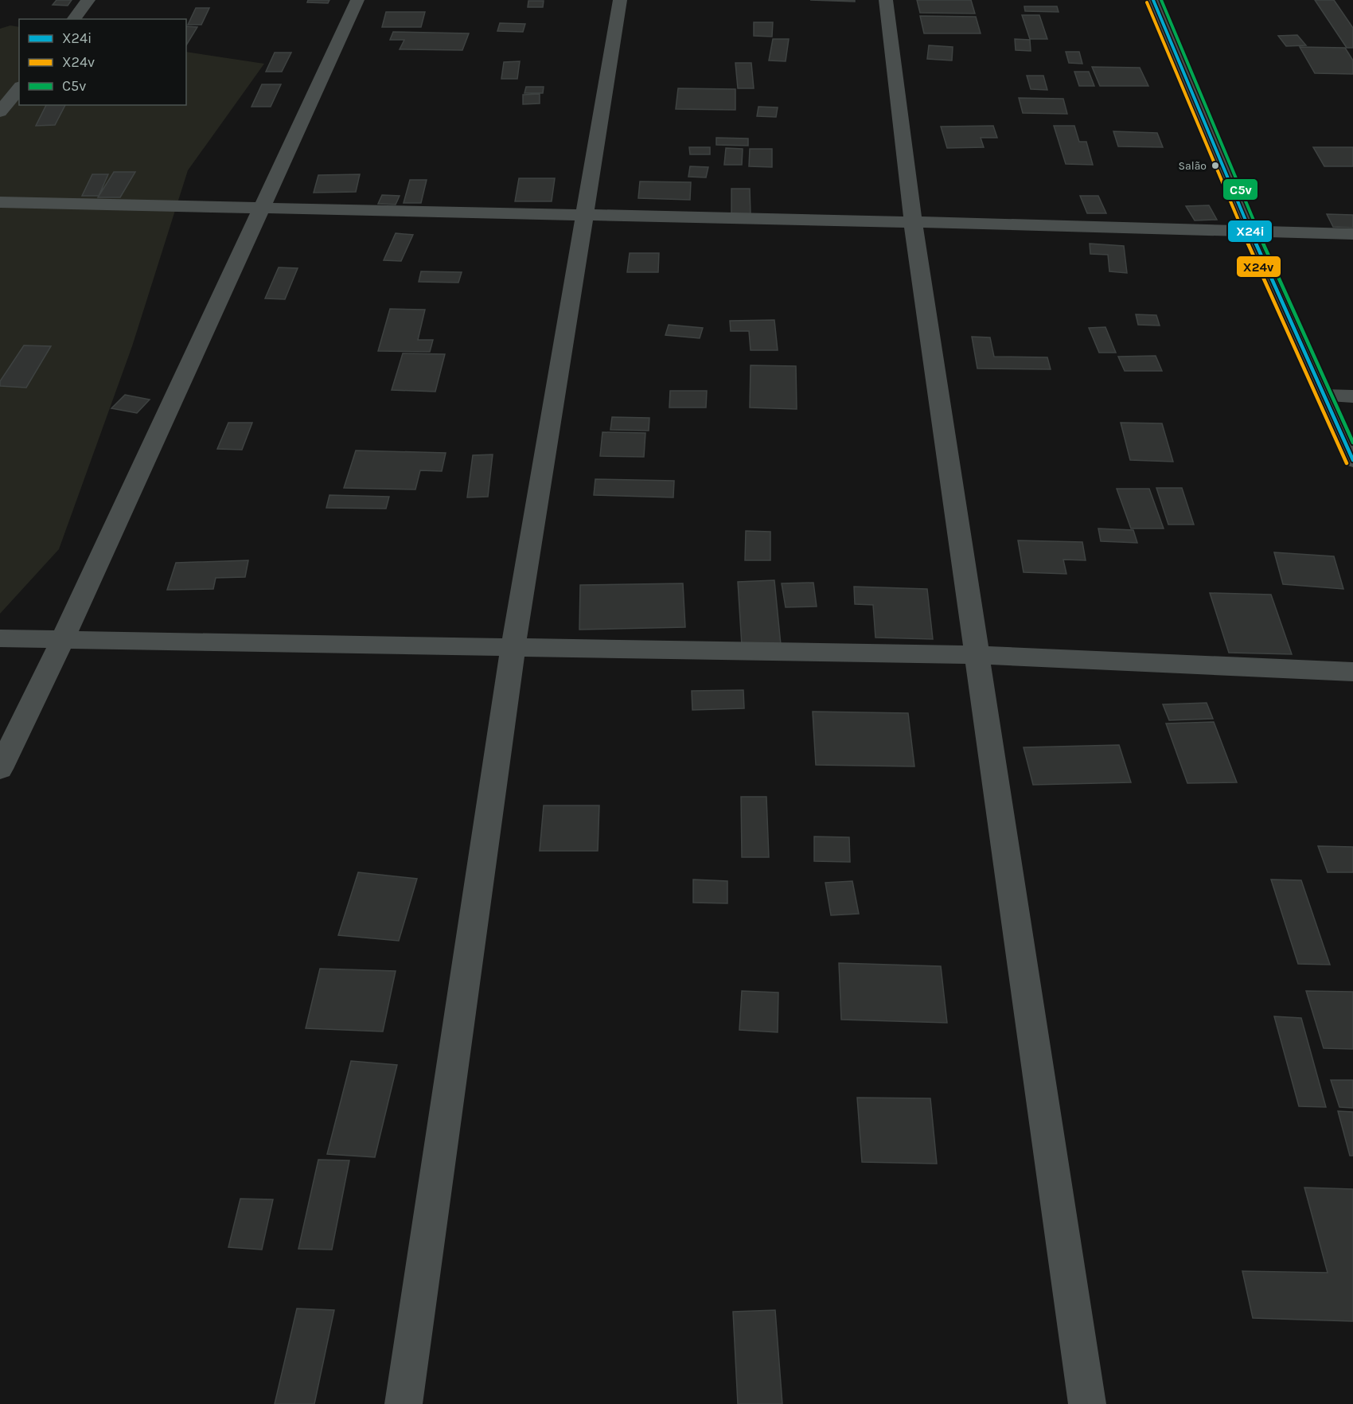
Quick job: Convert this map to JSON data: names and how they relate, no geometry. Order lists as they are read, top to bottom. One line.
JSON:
{"places":["Salão"],"lines":["transit line X24i","transit line C5v","transit line X24v"],"legend":["X24i","X24v","C5v"]}
